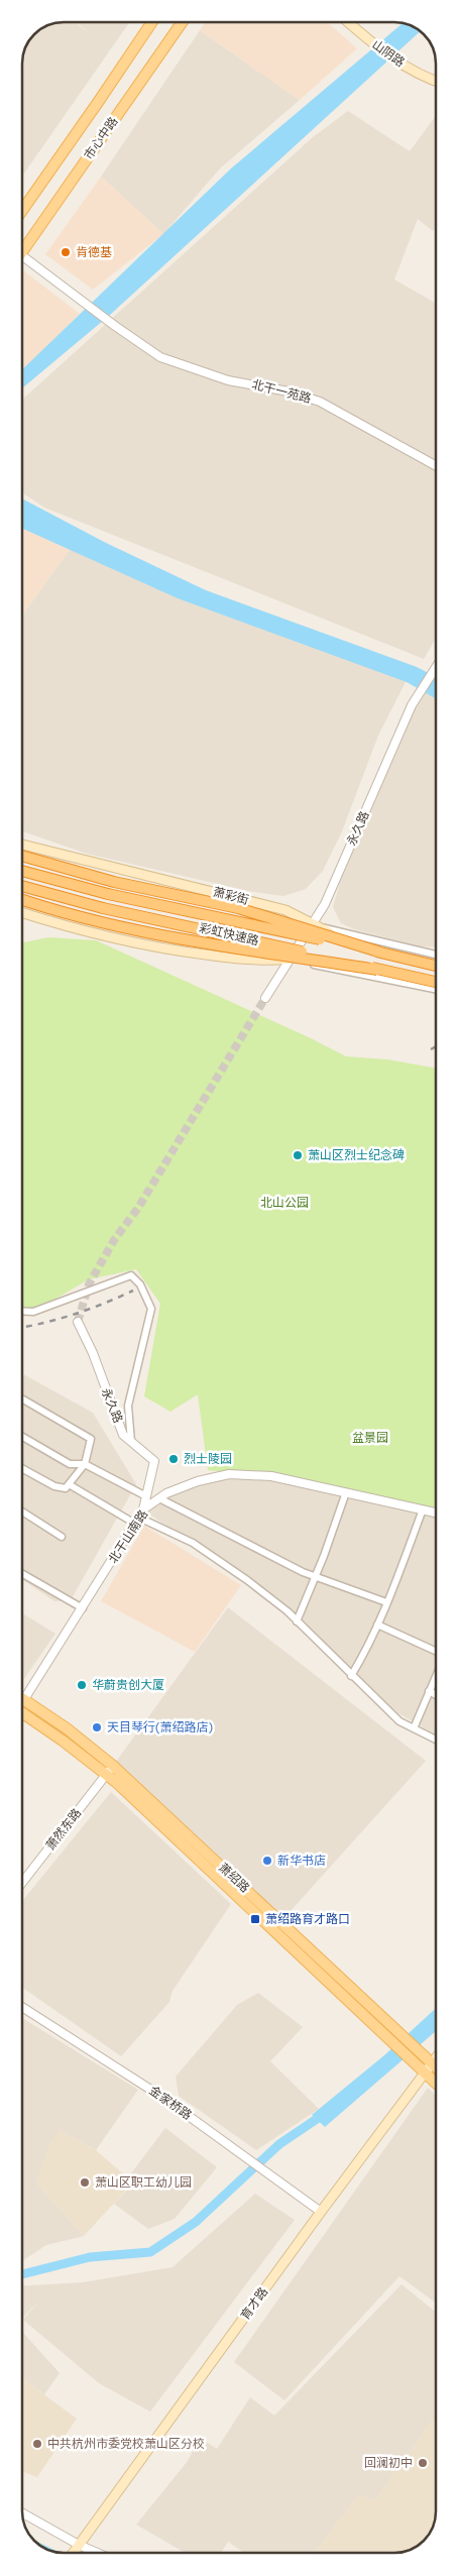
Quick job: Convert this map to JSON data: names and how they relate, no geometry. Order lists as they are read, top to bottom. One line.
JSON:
{"streets":{"highway":["彩虹快速路"],"main road":["山阴路","市心中路","萧彩街","萧绍路","育才路"],"street":["北干一苑路","永久路","北干山南路","萧然东路","金家桥路"]},"crossings":[["永久路","萧彩街"],["永久路","北干山南路"],["北干山南路","萧绍路"],["萧然东路","萧绍路"],["萧绍路","育才路"],["金家桥路","育才路"]],"parks":["北山公园","盆景园"],"places":{"other":["肯德基","萧山区烈士纪念碑","烈士陵园","华蔚贵创大厦","天目琴行(萧绍路店)","新华书店","萧山区职工幼儿园","中共杭州市委党校萧山区分校","回澜初中"],"transit":["萧绍路育才路口"]}}
